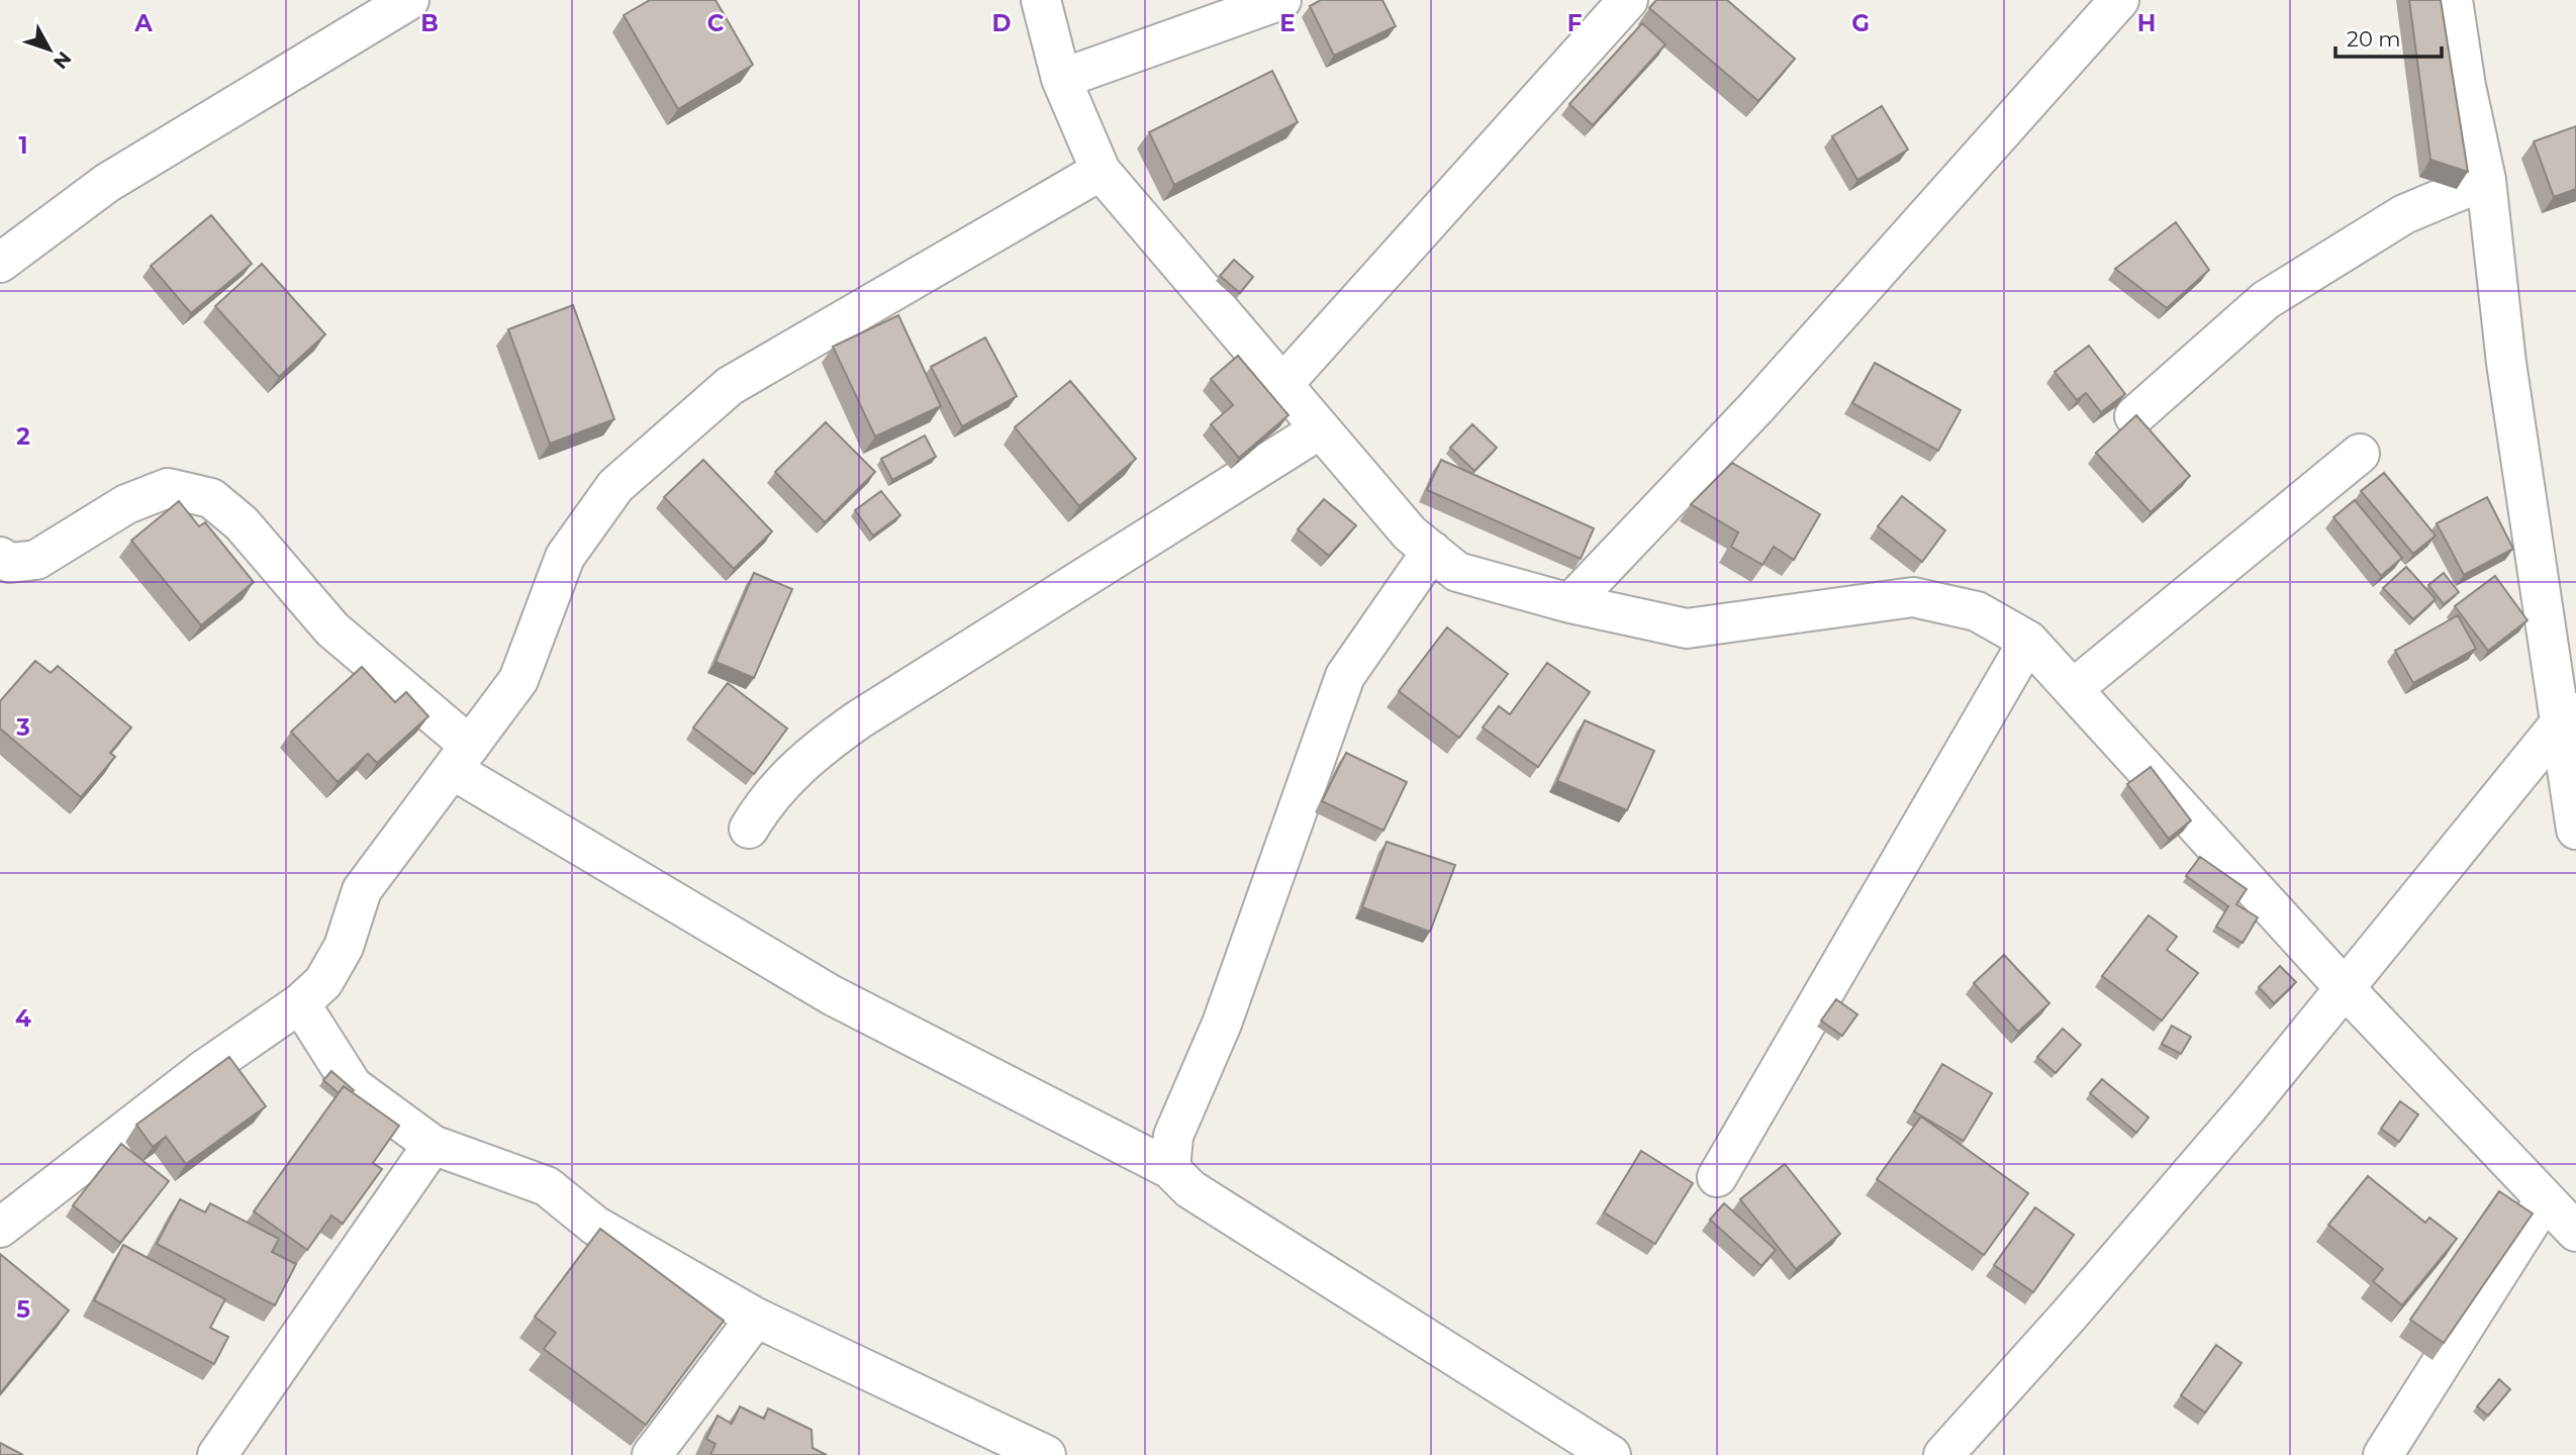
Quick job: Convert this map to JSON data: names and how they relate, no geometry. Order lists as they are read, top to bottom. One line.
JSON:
{"scale_bar":"20 m","north":"bottom right","grid":{"columns":["A","B","C","D","E","F","G","H"],"rows":["1","2","3","4","5"]}}
